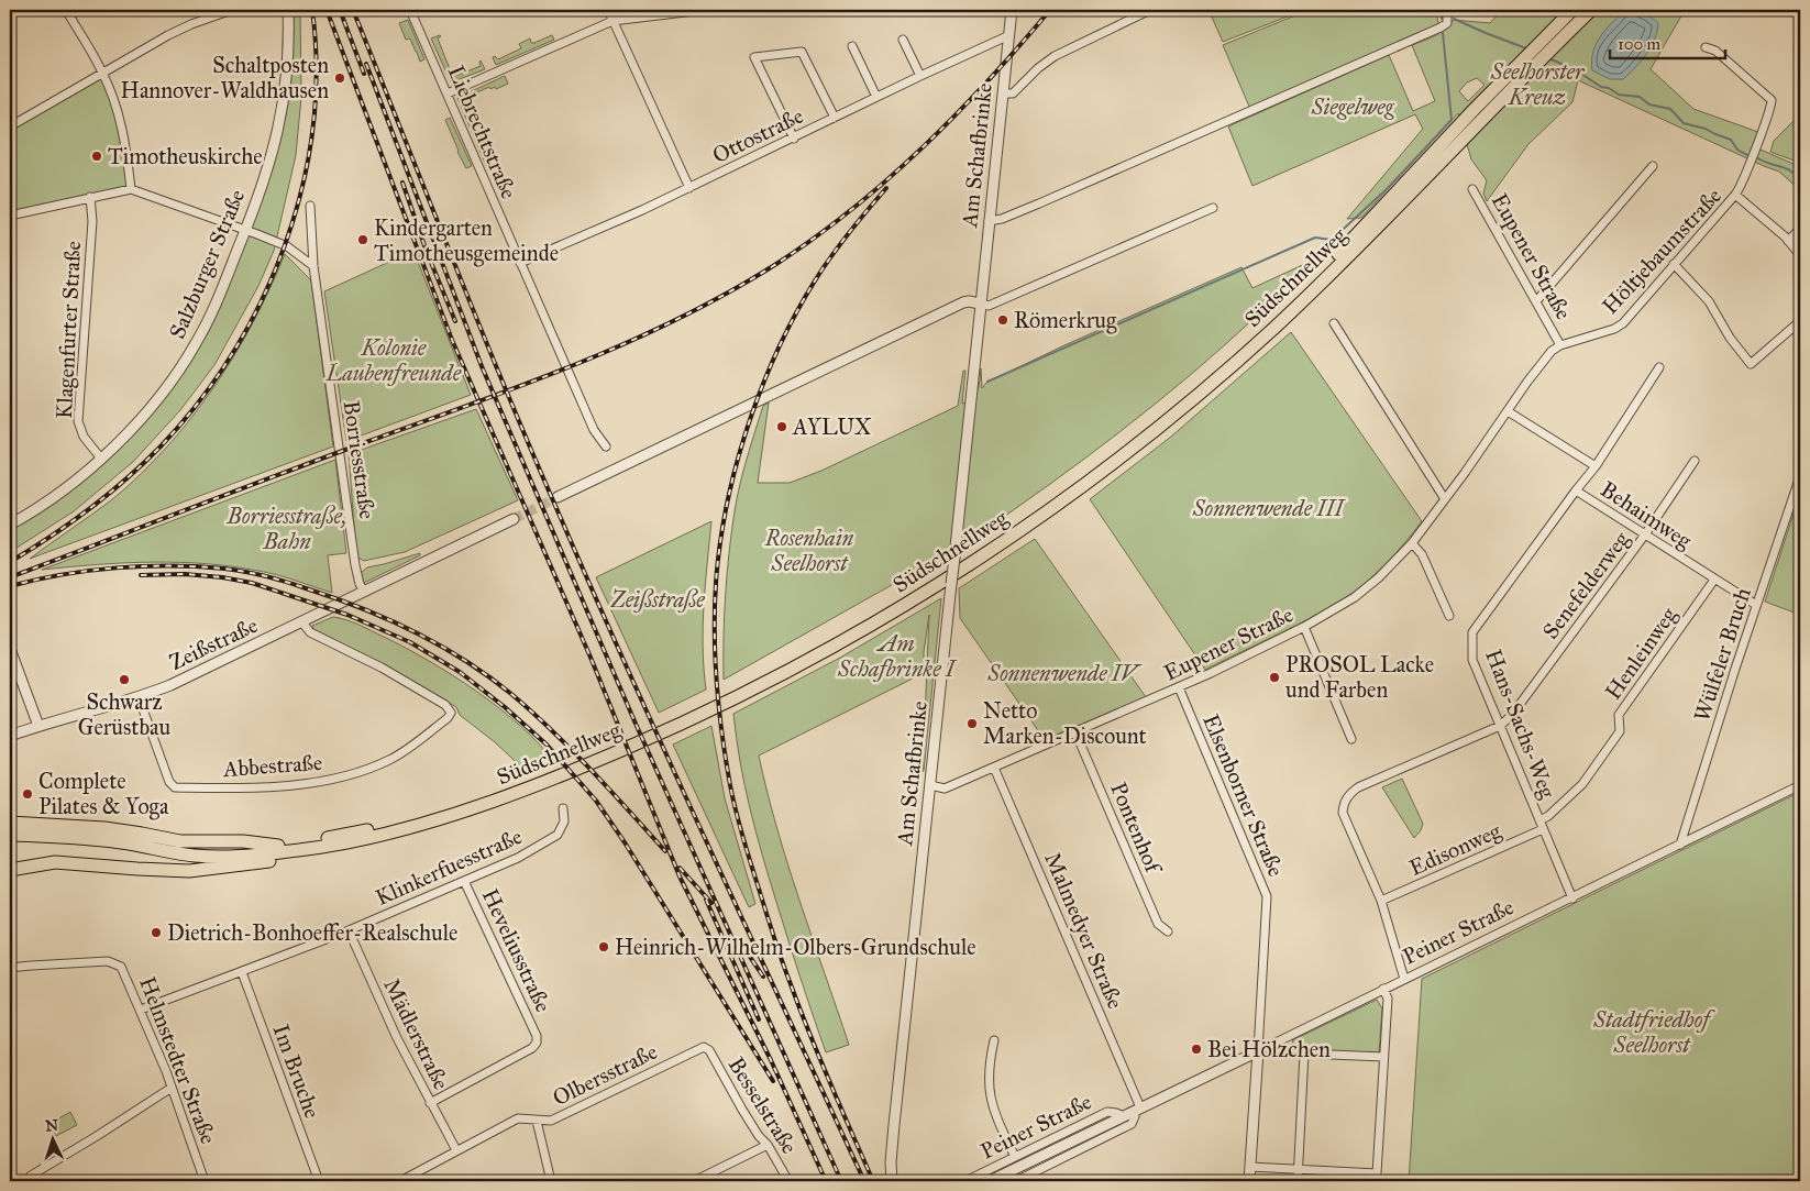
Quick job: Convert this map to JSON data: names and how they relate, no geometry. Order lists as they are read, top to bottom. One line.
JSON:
{"streets":{"highway":["Südschnellweg"],"street":["Liebrechtstraße","Ottostraße","Am Schafbrinke","Höltjebaumstraße","Eupener Straße","Salzburger Straße","Klagenfurter Straße","Borriesstraße","Behaimweg","Senefelderweg","Zeißstraße","Henleinweg","Wülfeler Bruch","Hans-Sachs-Weg","Abbestraße","Elsenborner Straße","Pontenhof","Edisonweg","Klinkerfuesstraße","Malmedyer Straße","Peiner Straße","Heveliusstraße","Mädlerstraße","Helmstedter Straße","Im Bruche","Olbersstraße","Besselstraße"]},"crossings":[["Liebrechtstraße","Ottostraße"],["Ottostraße","Am Schafbrinke"],["Am Schafbrinke","Eupener Straße"],["Höltjebaumstraße","Eupener Straße"],["Eupener Straße","Behaimweg"],["Eupener Straße","Elsenborner Straße"],["Eupener Straße","Pontenhof"],["Eupener Straße","Malmedyer Straße"],["Salzburger Straße","Klagenfurter Straße"],["Borriesstraße","Zeißstraße"],["Behaimweg","Senefelderweg"],["Behaimweg","Henleinweg"],["Behaimweg","Wülfeler Bruch"],["Behaimweg","Hans-Sachs-Weg"],["Senefelderweg","Hans-Sachs-Weg"],["Zeißstraße","Abbestraße"],["Henleinweg","Hans-Sachs-Weg"],["Wülfeler Bruch","Peiner Straße"],["Hans-Sachs-Weg","Edisonweg"],["Hans-Sachs-Weg","Peiner Straße"],["Elsenborner Straße","Peiner Straße"],["Klinkerfuesstraße","Heveliusstraße"],["Klinkerfuesstraße","Mädlerstraße"],["Klinkerfuesstraße","Helmstedter Straße"],["Klinkerfuesstraße","Im Bruche"],["Malmedyer Straße","Peiner Straße"],["Heveliusstraße","Mädlerstraße"],["Mädlerstraße","Olbersstraße"],["Olbersstraße","Besselstraße"]],"parks":["Seelhorster Kreuz","Siegelweg","Kolonie Laubenfreunde","Sonnenwende III","Borriesstraße, Bahn","Rosenhain Seelhorst","Zeißstraße","Am Schafbrinke I","Sonnenwende IV","Stadtfriedhof Seelhorst"],"places":["Schaltposten Hannover-Waldhausen","Timotheuskirche","Kindergarten Timotheusgemeinde","Römerkrug","AYLUX","PROSOL Lacke und Farben","Schwarz Gerüstbau","Netto Marken-Discount","Complete Pilates & Yoga","Dietrich-Bonhoeffer-Realschule","Heinrich-Wilhelm-Olbers-Grundschule","Bei Hölzchen"],"scale_bar":"100 m","north":"top"}
